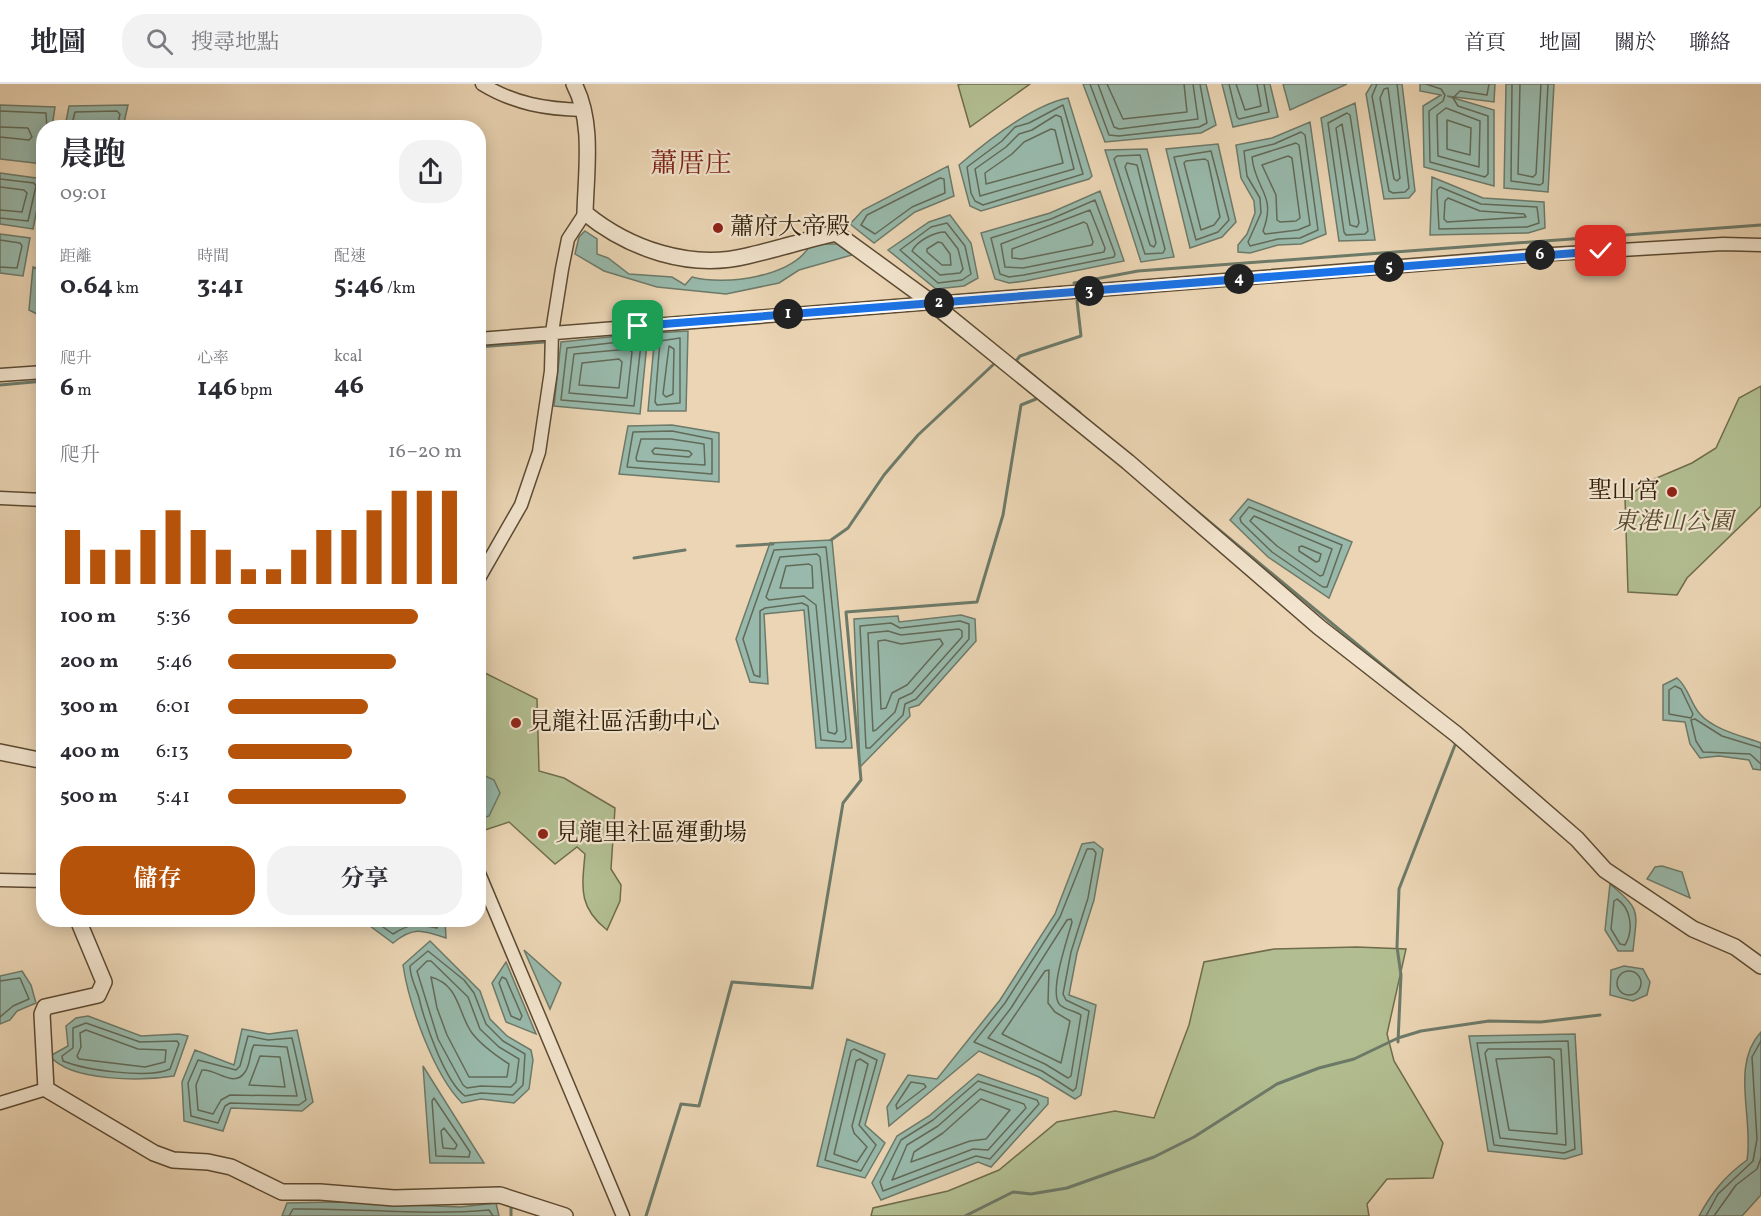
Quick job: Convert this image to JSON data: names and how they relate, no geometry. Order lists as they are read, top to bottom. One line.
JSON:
{"districts":["蕭厝庄"],"parks":["東港山公園"],"places":["蕭府大帝殿","聖山宮","見龍社區活動中心","見龍里社區運動場"],"page":{"header":"地圖","search":"搜尋地點","nav":["首頁","地圖","關於","聯絡"],"heading":["晨跑","09:01"],"stats":[["距離","0.64 km"],["時間","3:41"],["配速","5:46 /km"],["爬升","6 m"],["心率","146 bpm"],["kcal","46"]],"pins":["6","5","4","3","2","1"],"chart":["爬升","16–20 m"],"list":[{"name":"100 m","note":"5:36"},{"name":"200 m","note":"5:46"},{"name":"300 m","note":"6:01"},{"name":"400 m","note":"6:13"},{"name":"500 m","note":"5:41"}],"buttons":["儲存","分享"]}}
